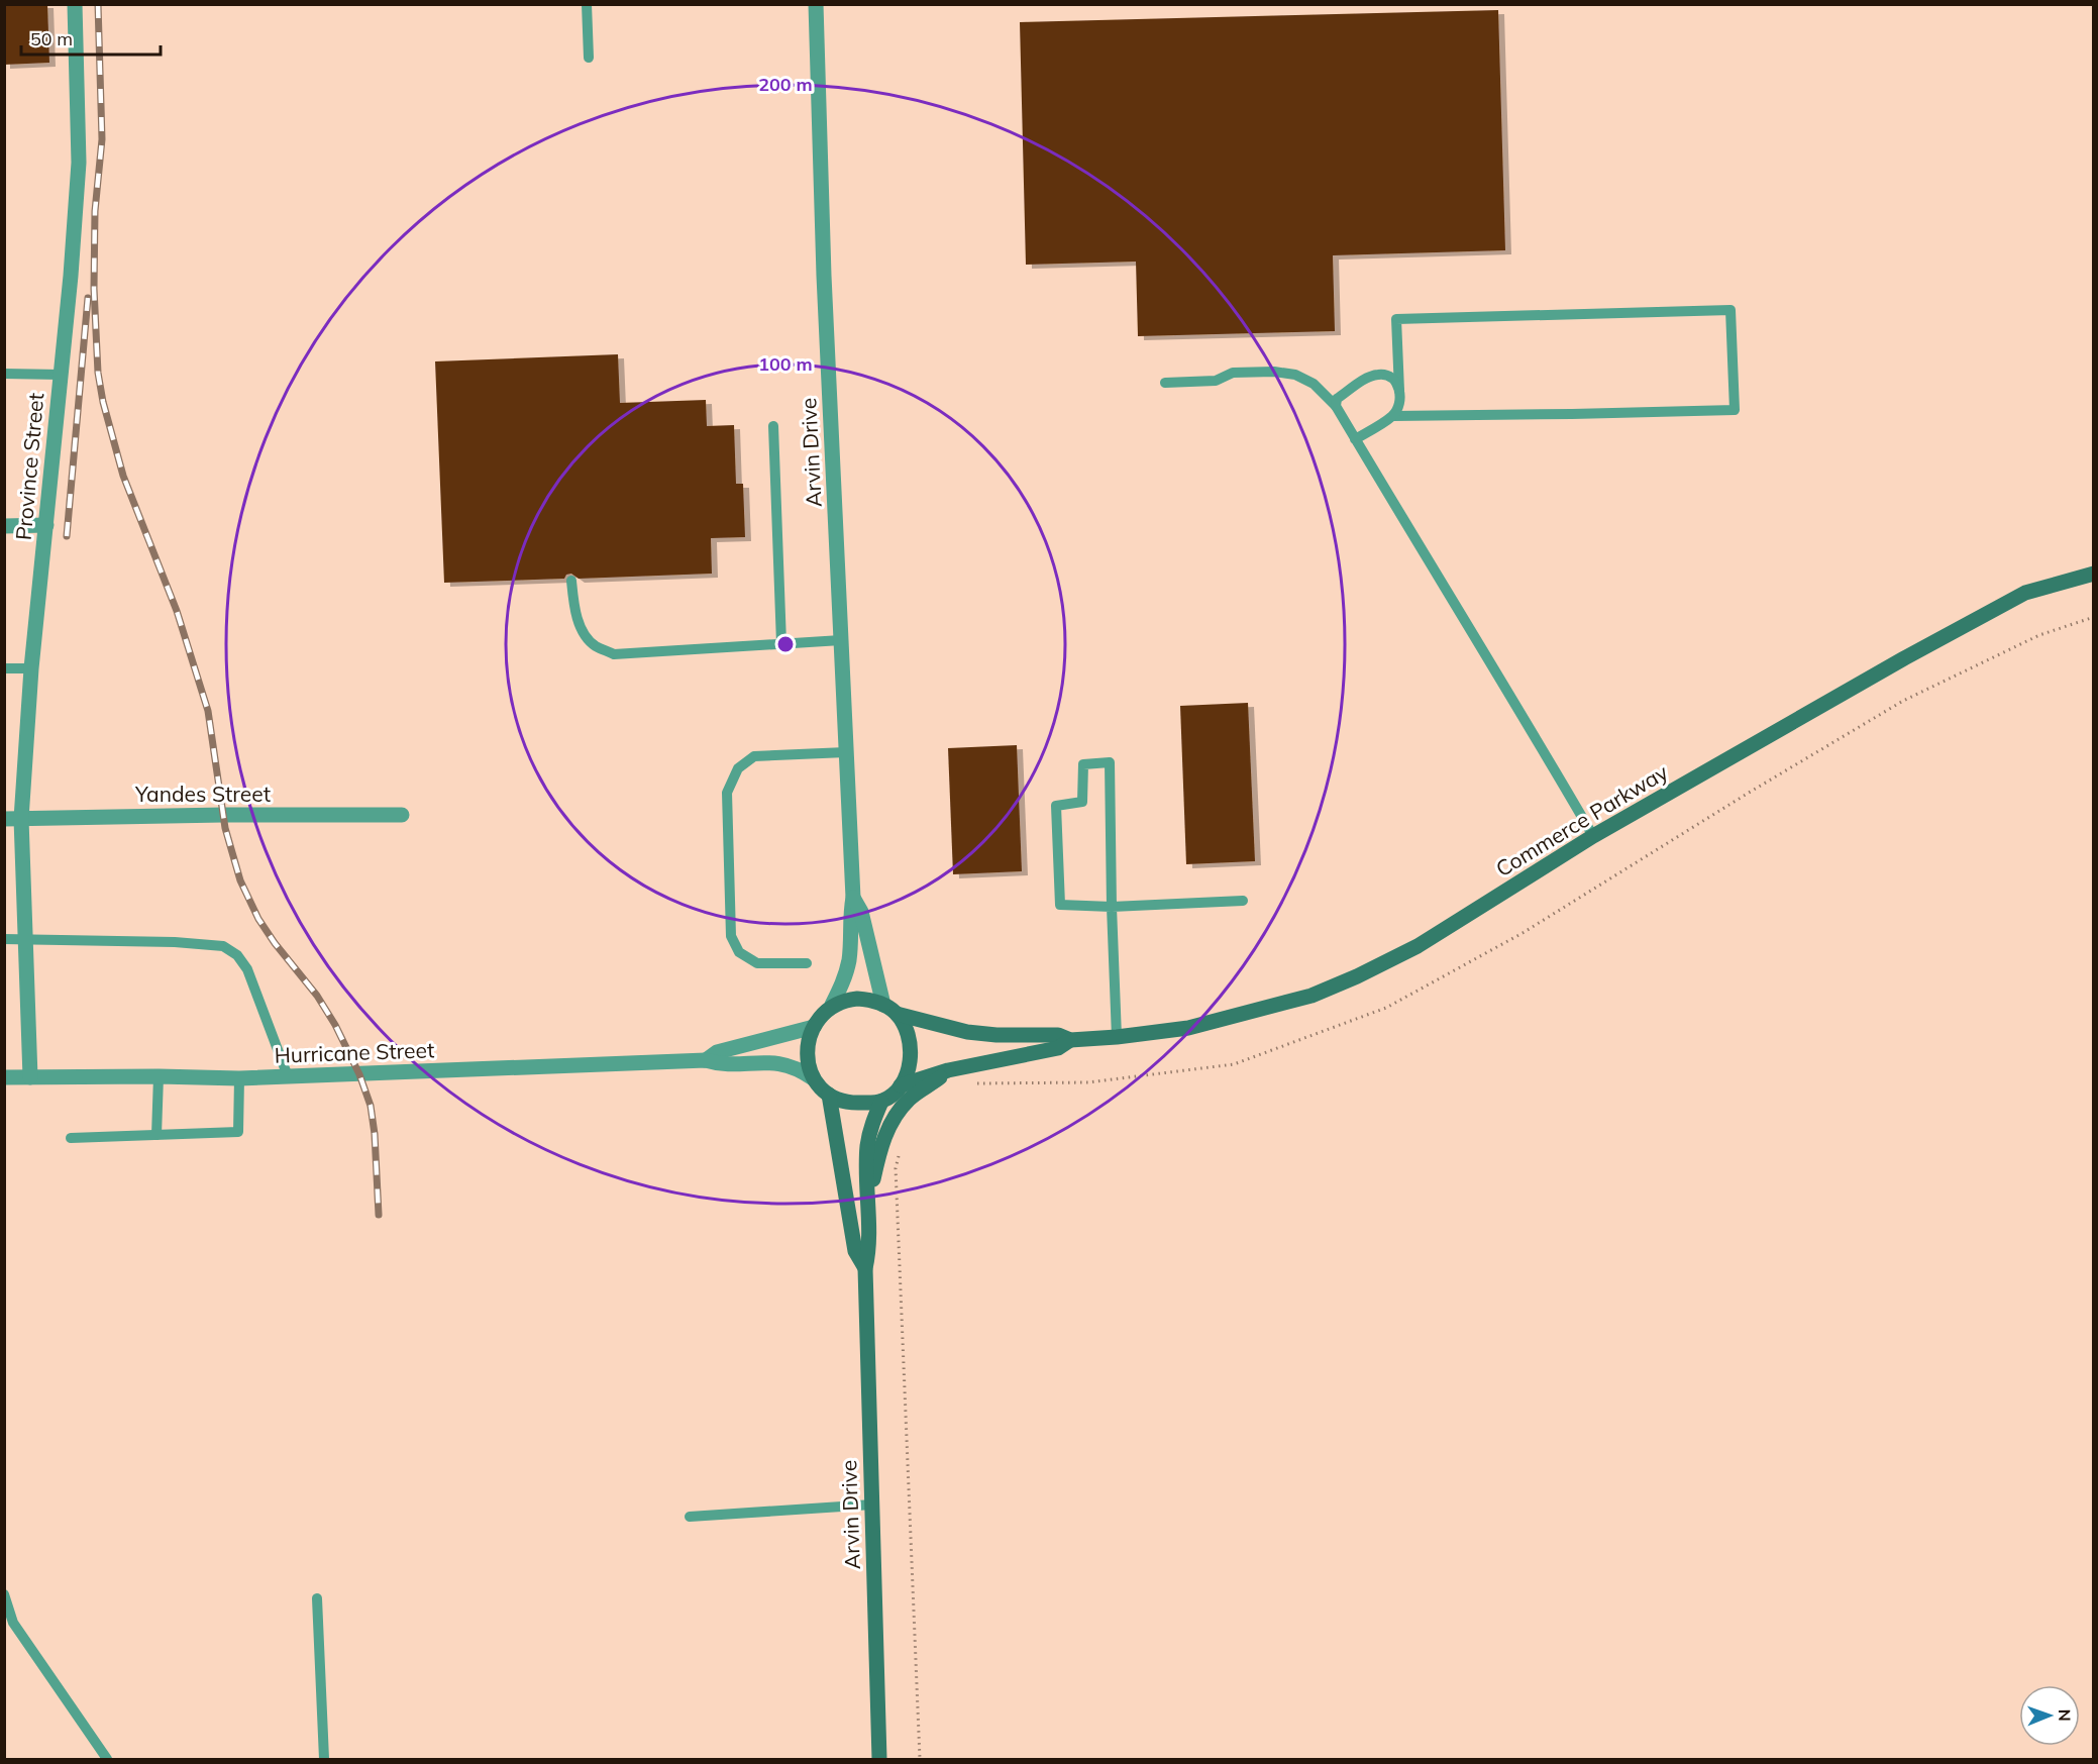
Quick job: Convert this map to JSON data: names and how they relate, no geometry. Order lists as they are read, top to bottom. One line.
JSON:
{"streets":{"street":["Arvin Drive","Province Street","Yandes Street","Commerce Parkway","Hurricane Street"]},"crossings":[["Arvin Drive","Commerce Parkway"],["Arvin Drive","Hurricane Street"],["Province Street","Yandes Street"],["Province Street","Hurricane Street"],["Commerce Parkway","Hurricane Street"]],"scale_bar":"50 m","north":"right","rings":["200 m","100 m"]}
